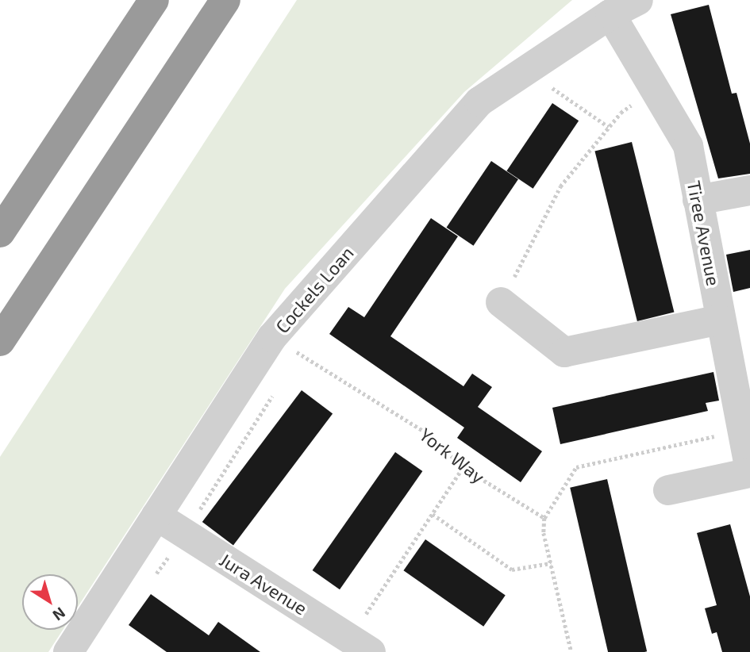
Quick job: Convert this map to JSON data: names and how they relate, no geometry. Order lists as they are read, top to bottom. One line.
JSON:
{"streets":{"street":["Tiree Avenue","Cockels Loan","Jura Avenue"],"path":["York Way"]},"crossings":[["Tiree Avenue","Cockels Loan"],["Cockels Loan","York Way"],["Cockels Loan","Jura Avenue"]],"north":"bottom right"}
